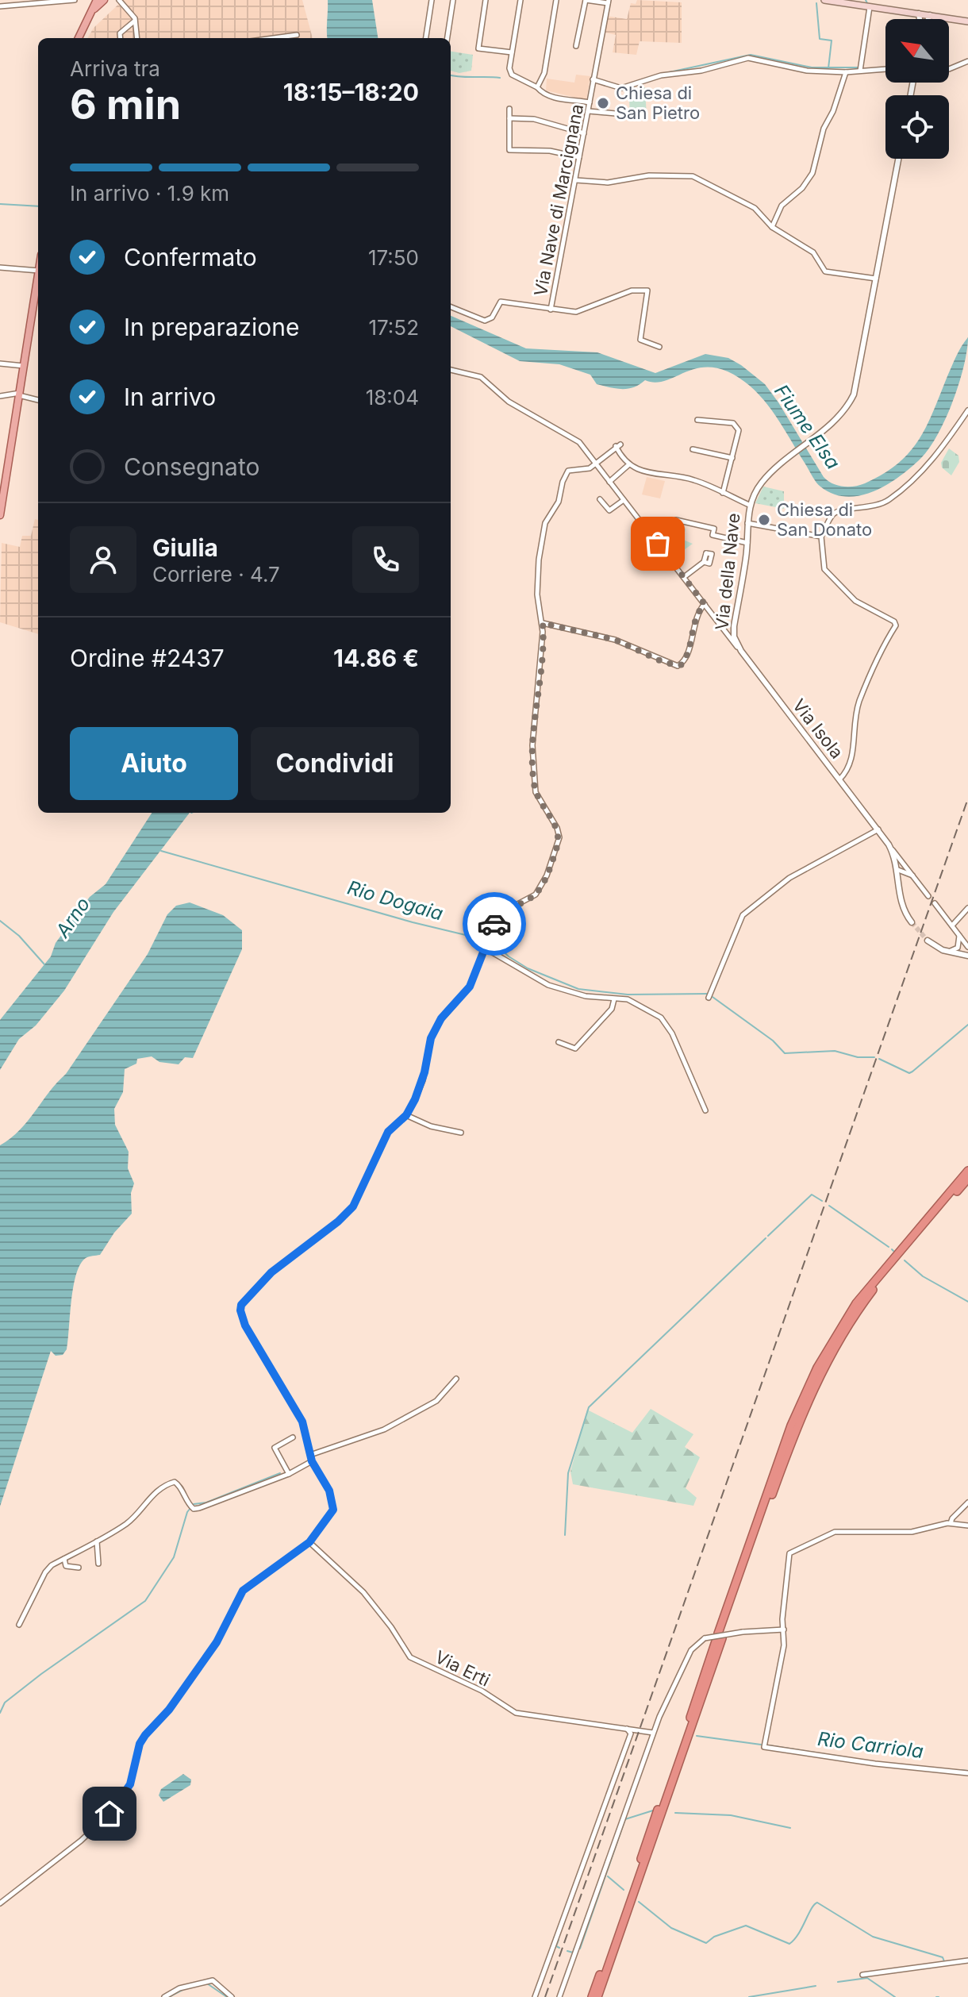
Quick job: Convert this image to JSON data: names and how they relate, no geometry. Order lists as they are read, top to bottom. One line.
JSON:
{"streets":{"street":["Via Nave di Marcignana","Via della Nave","Via Isola","Via Erti"]},"crossings":[["Via della Nave","Via Isola"]],"water":["Fiume Elsa","Rio Dogaia","Arno","Rio Carriola"],"places":["Chiesa di San Pietro","Chiesa di San Donato"],"north":"top left","page":{"heading":["6 min","Arriva tra","18:15–18:20"],"panel":["Giulia","Corriere · 4.7","Ordine #2437","14.86 €"],"bar":"In arrivo · 1.9 km","list":[["Confermato","17:50"],["In preparazione","17:52"],["In arrivo","18:04"],"Consegnato"],"buttons":["Aiuto","Condividi"]}}
